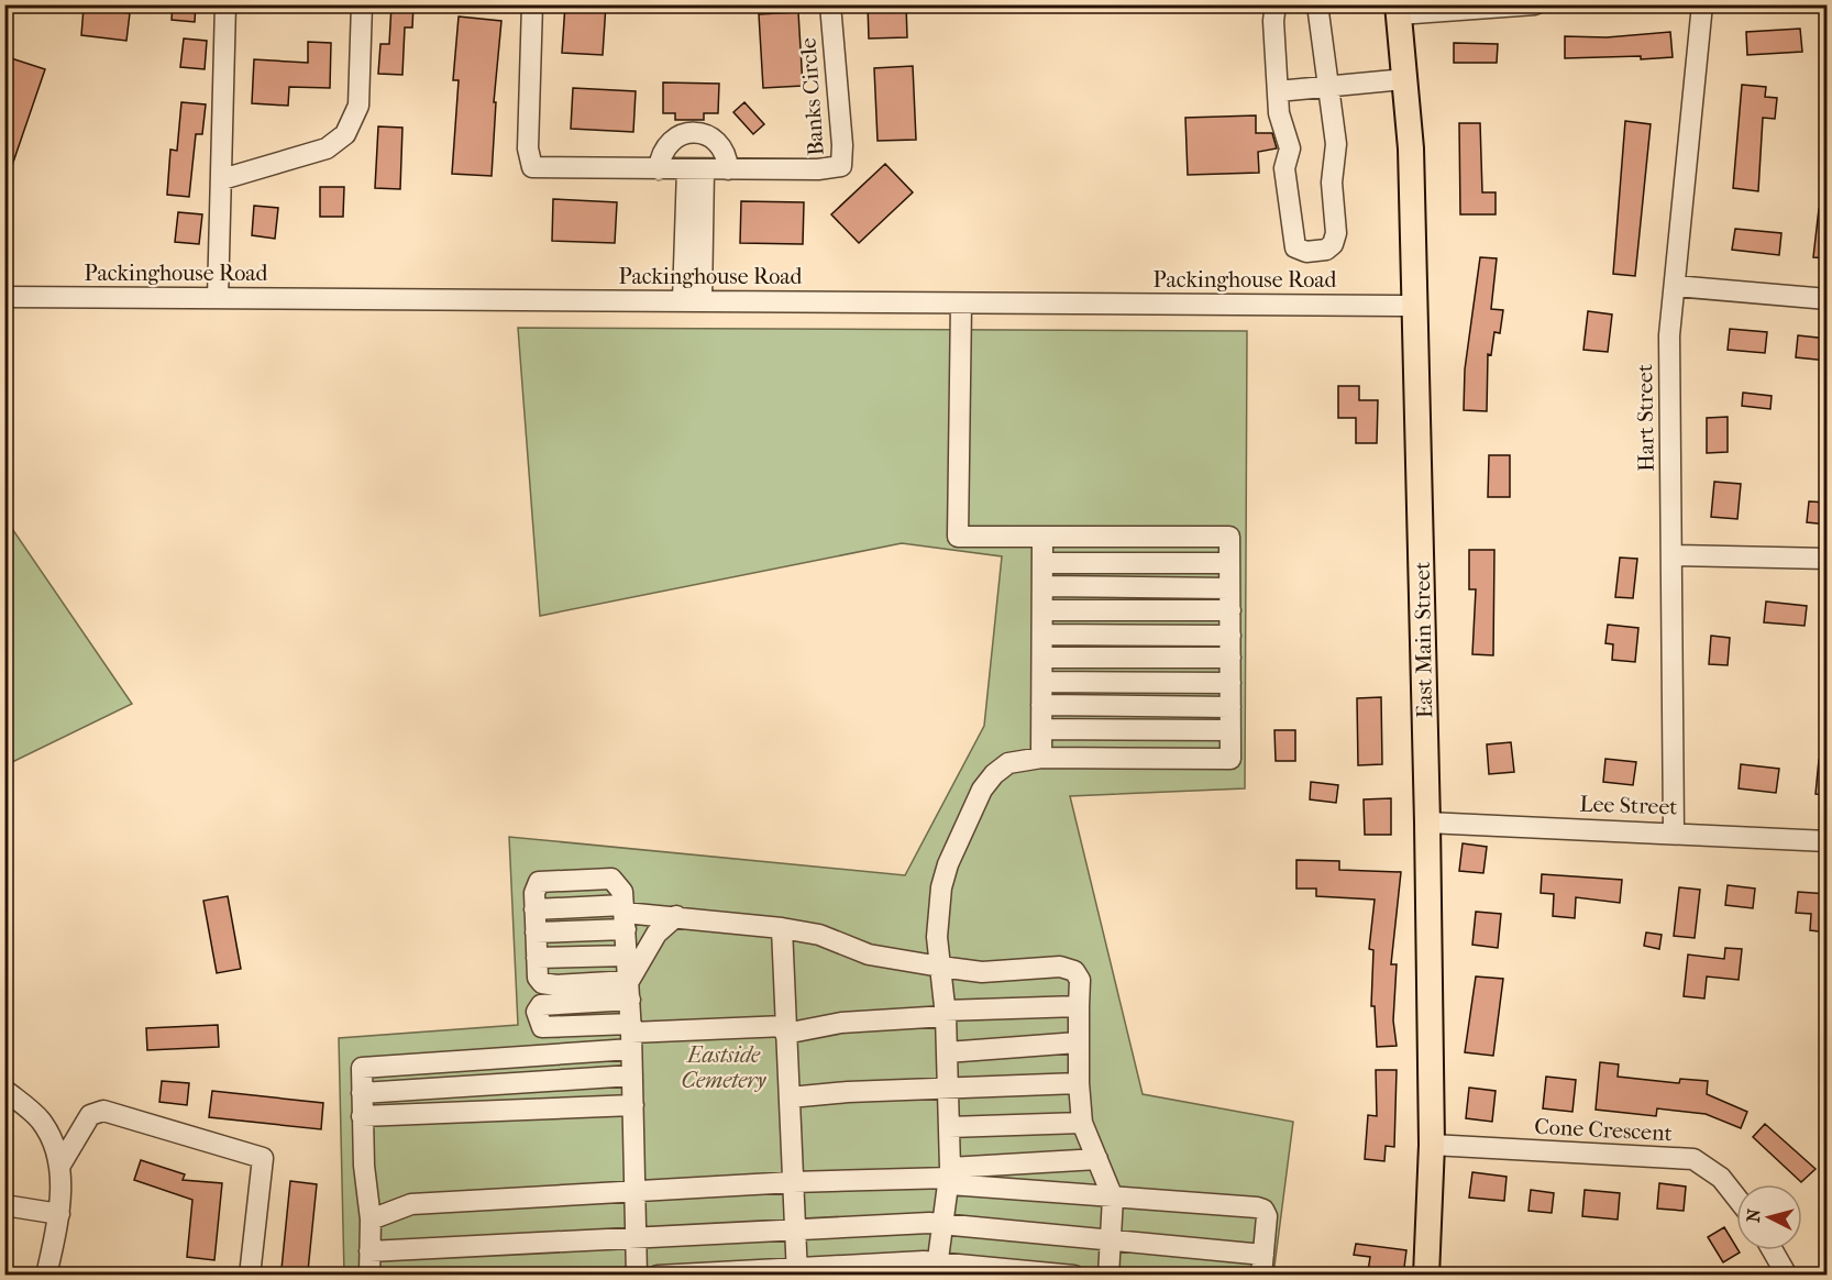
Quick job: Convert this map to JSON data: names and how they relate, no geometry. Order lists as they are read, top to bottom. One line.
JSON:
{"streets":{"main road":["East Main Street"],"street":["Banks Circle","Packinghouse Road","Hart Street","Lee Street","Cone Crescent"]},"crossings":[["Packinghouse Road","East Main Street"],["Hart Street","Lee Street"],["East Main Street","Lee Street"],["East Main Street","Cone Crescent"]],"parks":["Eastside Cemetery"],"north":"left"}
